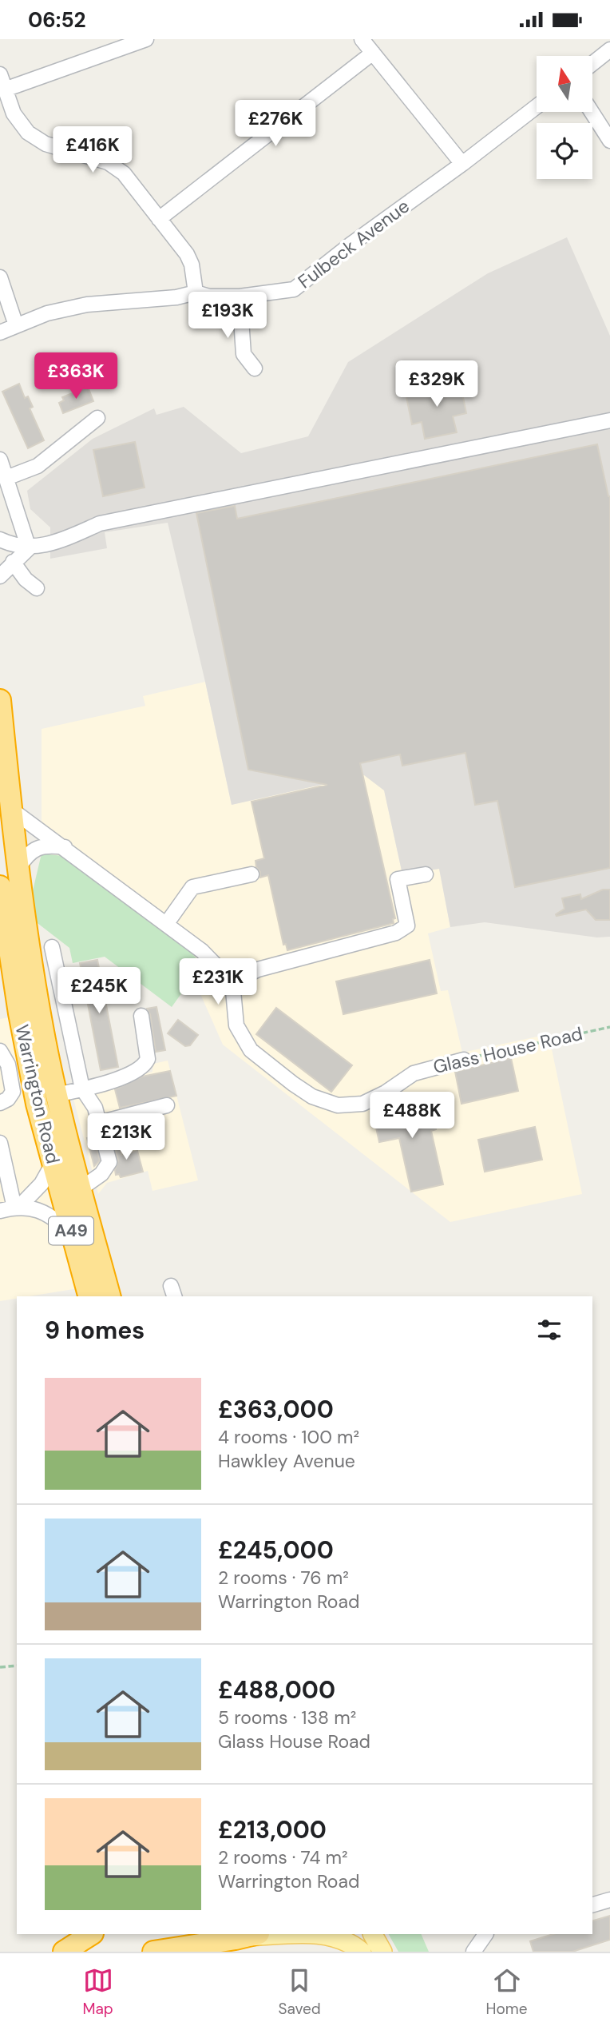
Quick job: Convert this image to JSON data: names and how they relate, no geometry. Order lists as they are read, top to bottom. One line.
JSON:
{"streets":{"highway":["Warrington Road","A49"],"street":["Fulbeck Avenue","Glass House Road"]},"north":"top","page":{"status":"06:52","price":["£276K","£416K","£193K","£363K","£329K","£231K","£245K","£488K","£213K"],"heading":"9 homes","list":[{"name":"£363,000","note":"4 rooms · 100 m² · Hawkley Avenue"},{"name":"£245,000","note":"2 rooms · 76 m² · Warrington Road"},{"name":"£488,000","note":"5 rooms · 138 m² · Glass House Road"},{"name":"£213,000","note":"2 rooms · 74 m² · Warrington Road"}],"tabs":["Map","Saved","Home"]}}
